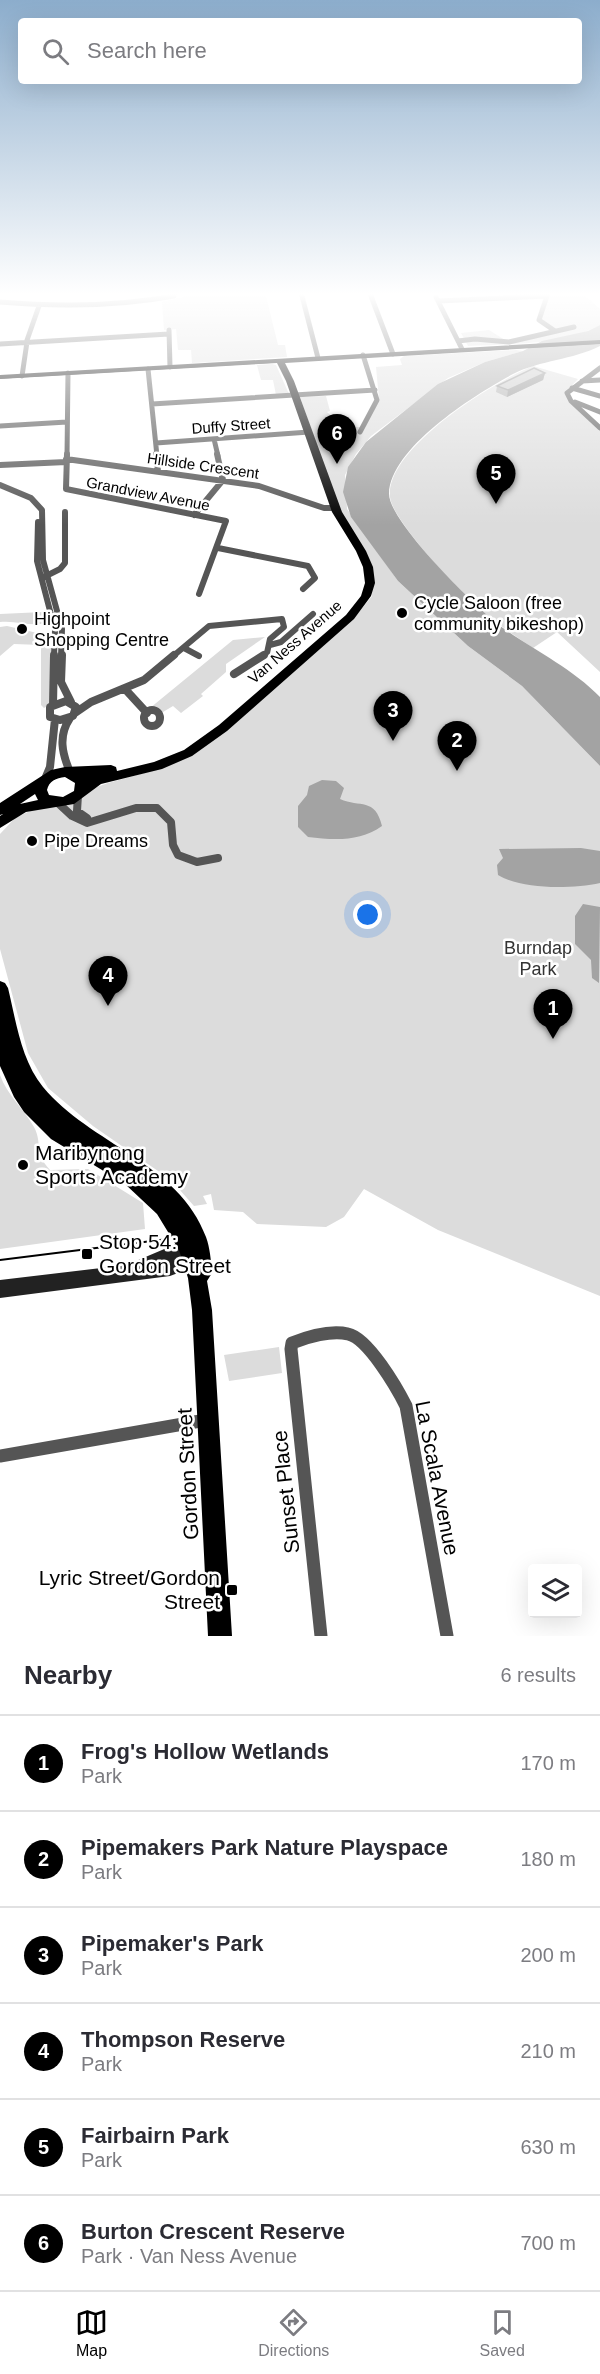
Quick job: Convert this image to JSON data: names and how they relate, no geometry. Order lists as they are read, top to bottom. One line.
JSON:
{"streets":{"main road":["Van Ness Avenue","Gordon Street"],"street":["Duffy Street","Hillside Crescent","Grandview Avenue","La Scala Avenue","Sunset Place"]},"crossings":[["Duffy Street","Van Ness Avenue"],["Hillside Crescent","Grandview Avenue"],["Hillside Crescent","Van Ness Avenue"],["La Scala Avenue","Sunset Place"]],"parks":["Burndap Park"],"places":{"other":["Cycle Saloon (free community bikeshop)","Highpoint Shopping Centre","Pipe Dreams","Maribynong Sports Academy"],"transit":["Stop 54: Gordon Street","Lyric Street/Gordon Street"]},"page":{"search":"Search here","pins":["6","5","3","2","4","1"],"heading":["Nearby","6 results"],"list":[{"mark":"1","name":"Frog's Hollow Wetlands","note":"Park","value":"170 m"},{"mark":"2","name":"Pipemakers Park Nature Playspace","note":"Park","value":"180 m"},{"mark":"3","name":"Pipemaker's Park","note":"Park","value":"200 m"},{"mark":"4","name":"Thompson Reserve","note":"Park","value":"210 m"},{"mark":"5","name":"Fairbairn Park","note":"Park","value":"630 m"},{"mark":"6","name":"Burton Crescent Reserve","note":"Park · Van Ness Avenue","value":"700 m"}],"nav":["Map","Directions","Saved"]}}
